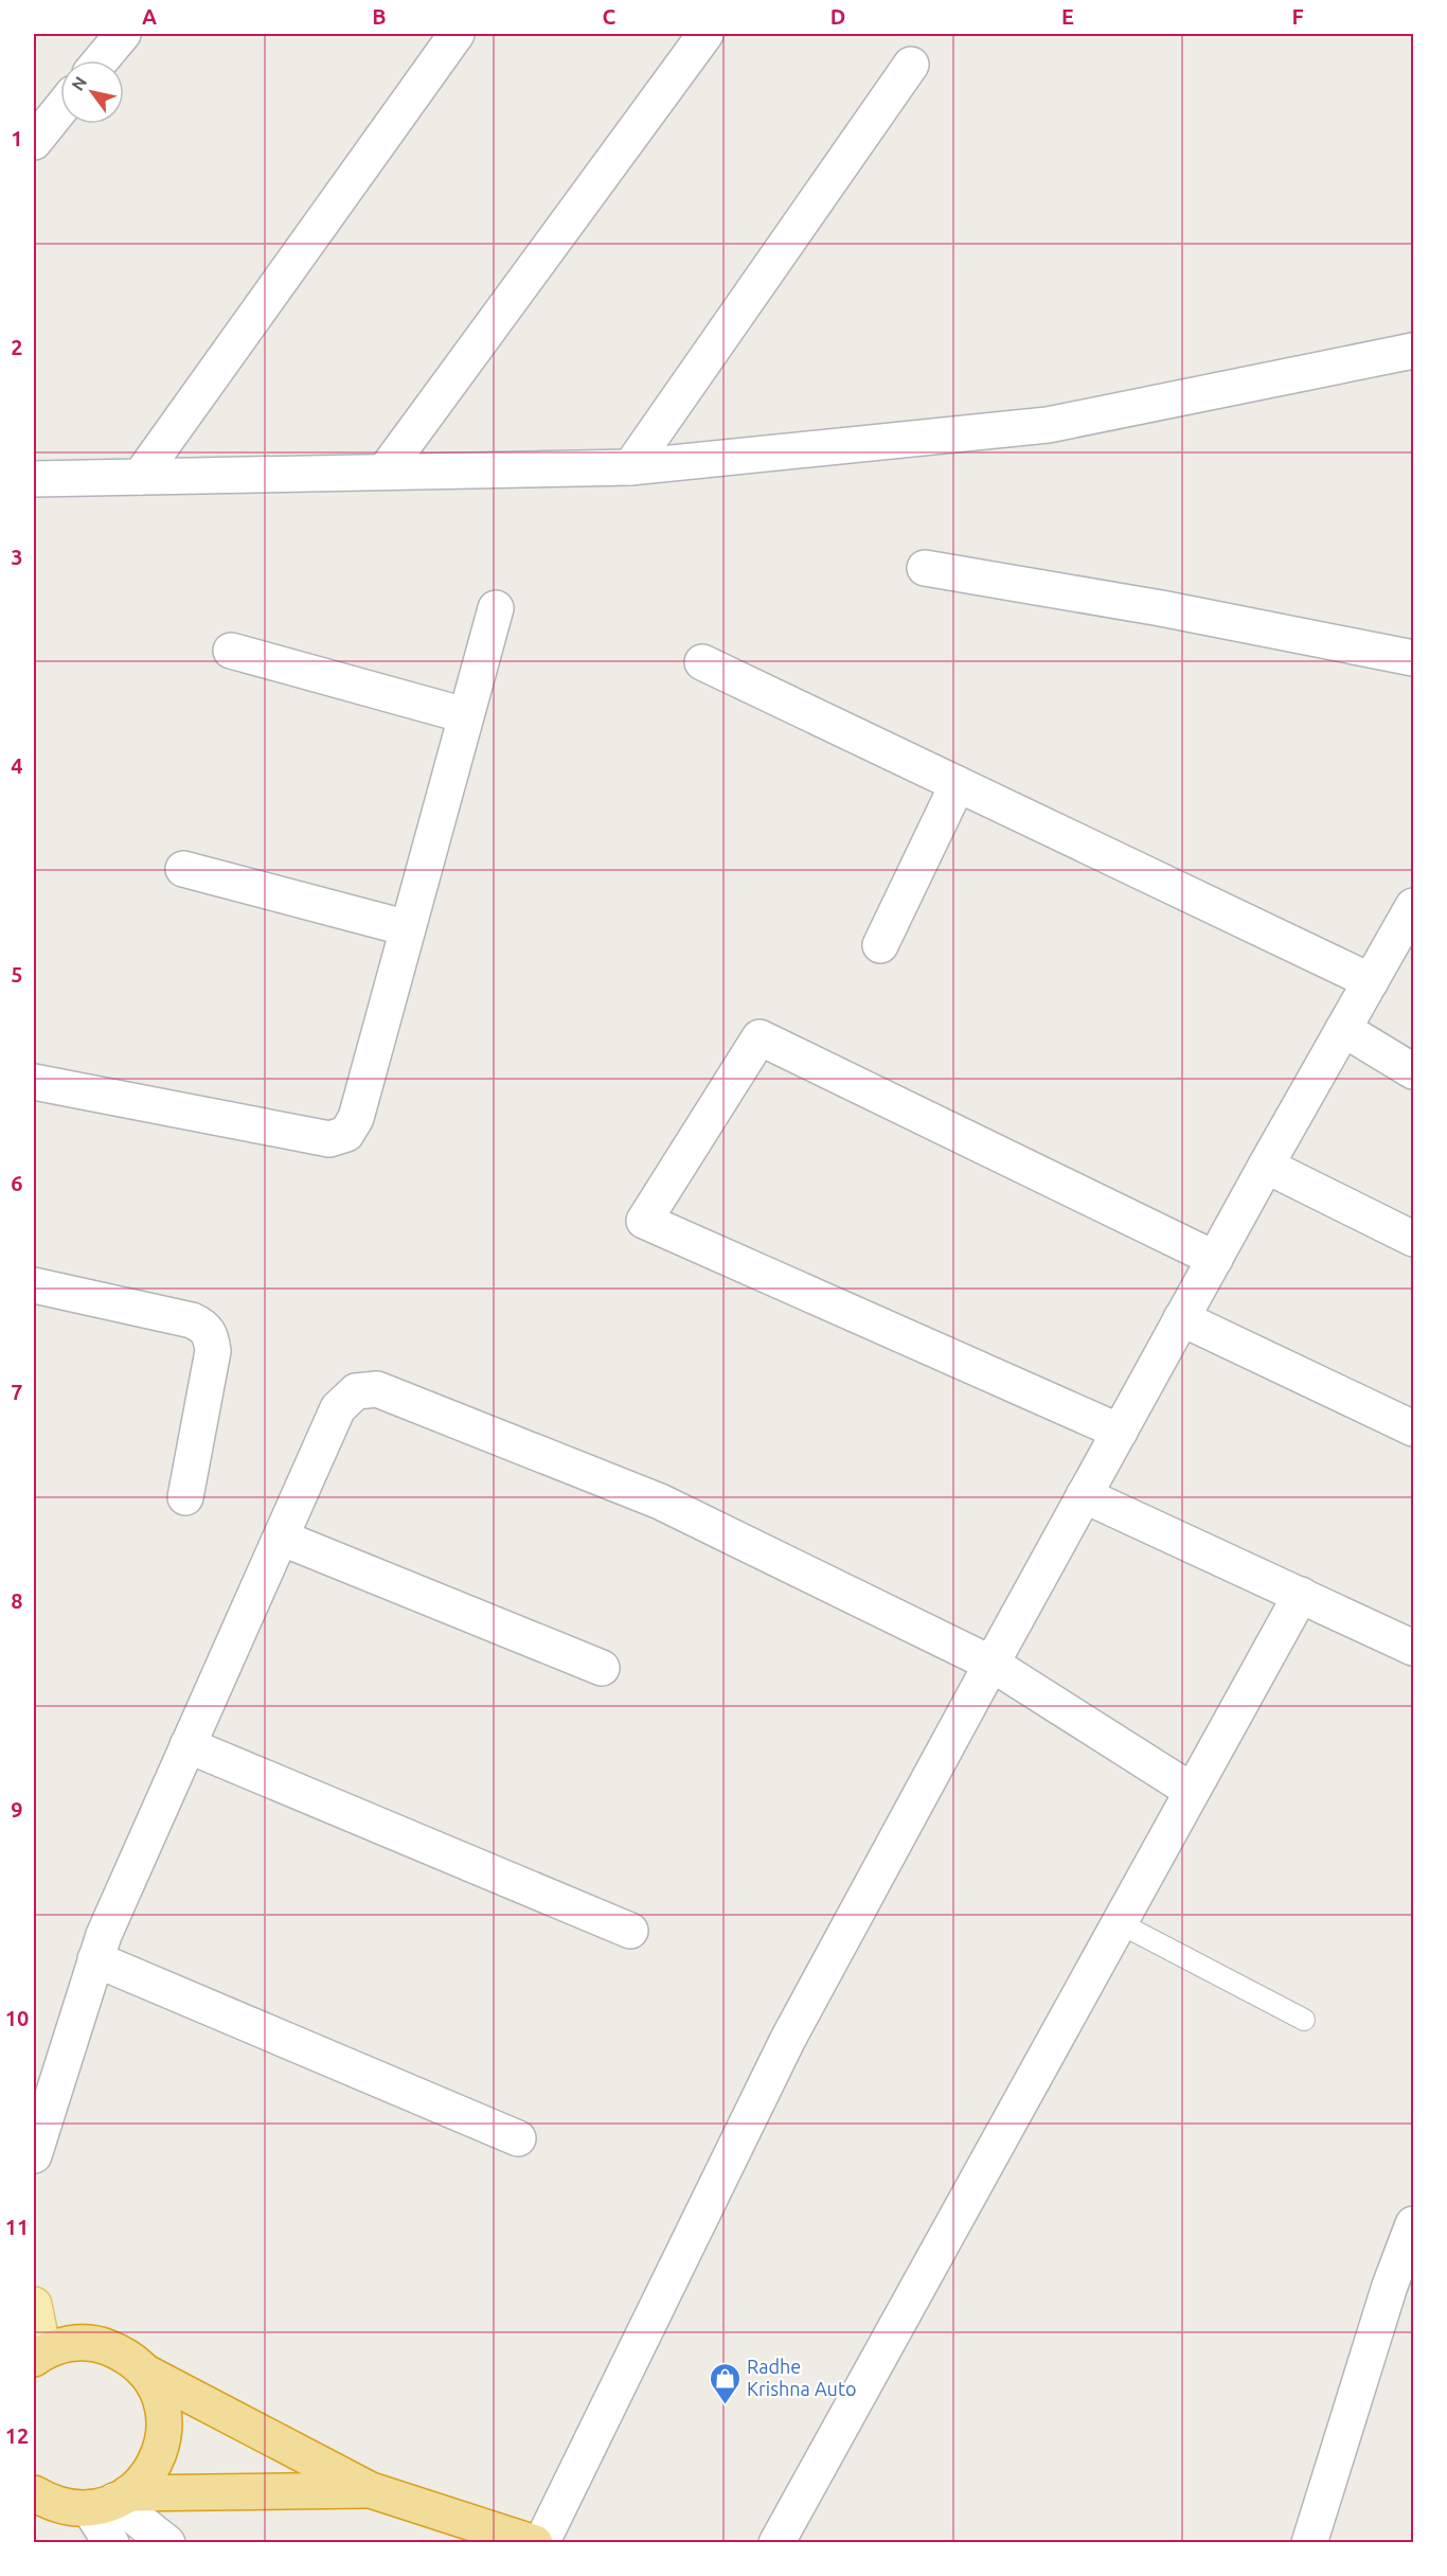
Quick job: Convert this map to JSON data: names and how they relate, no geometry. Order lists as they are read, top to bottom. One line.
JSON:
{"places":{"shop":["Radhe Krishna Auto"]},"north":"top left","grid":{"columns":["A","B","C","D","E","F"],"rows":["1","2","3","4","5","6","7","8","9","10","11","12"]}}
